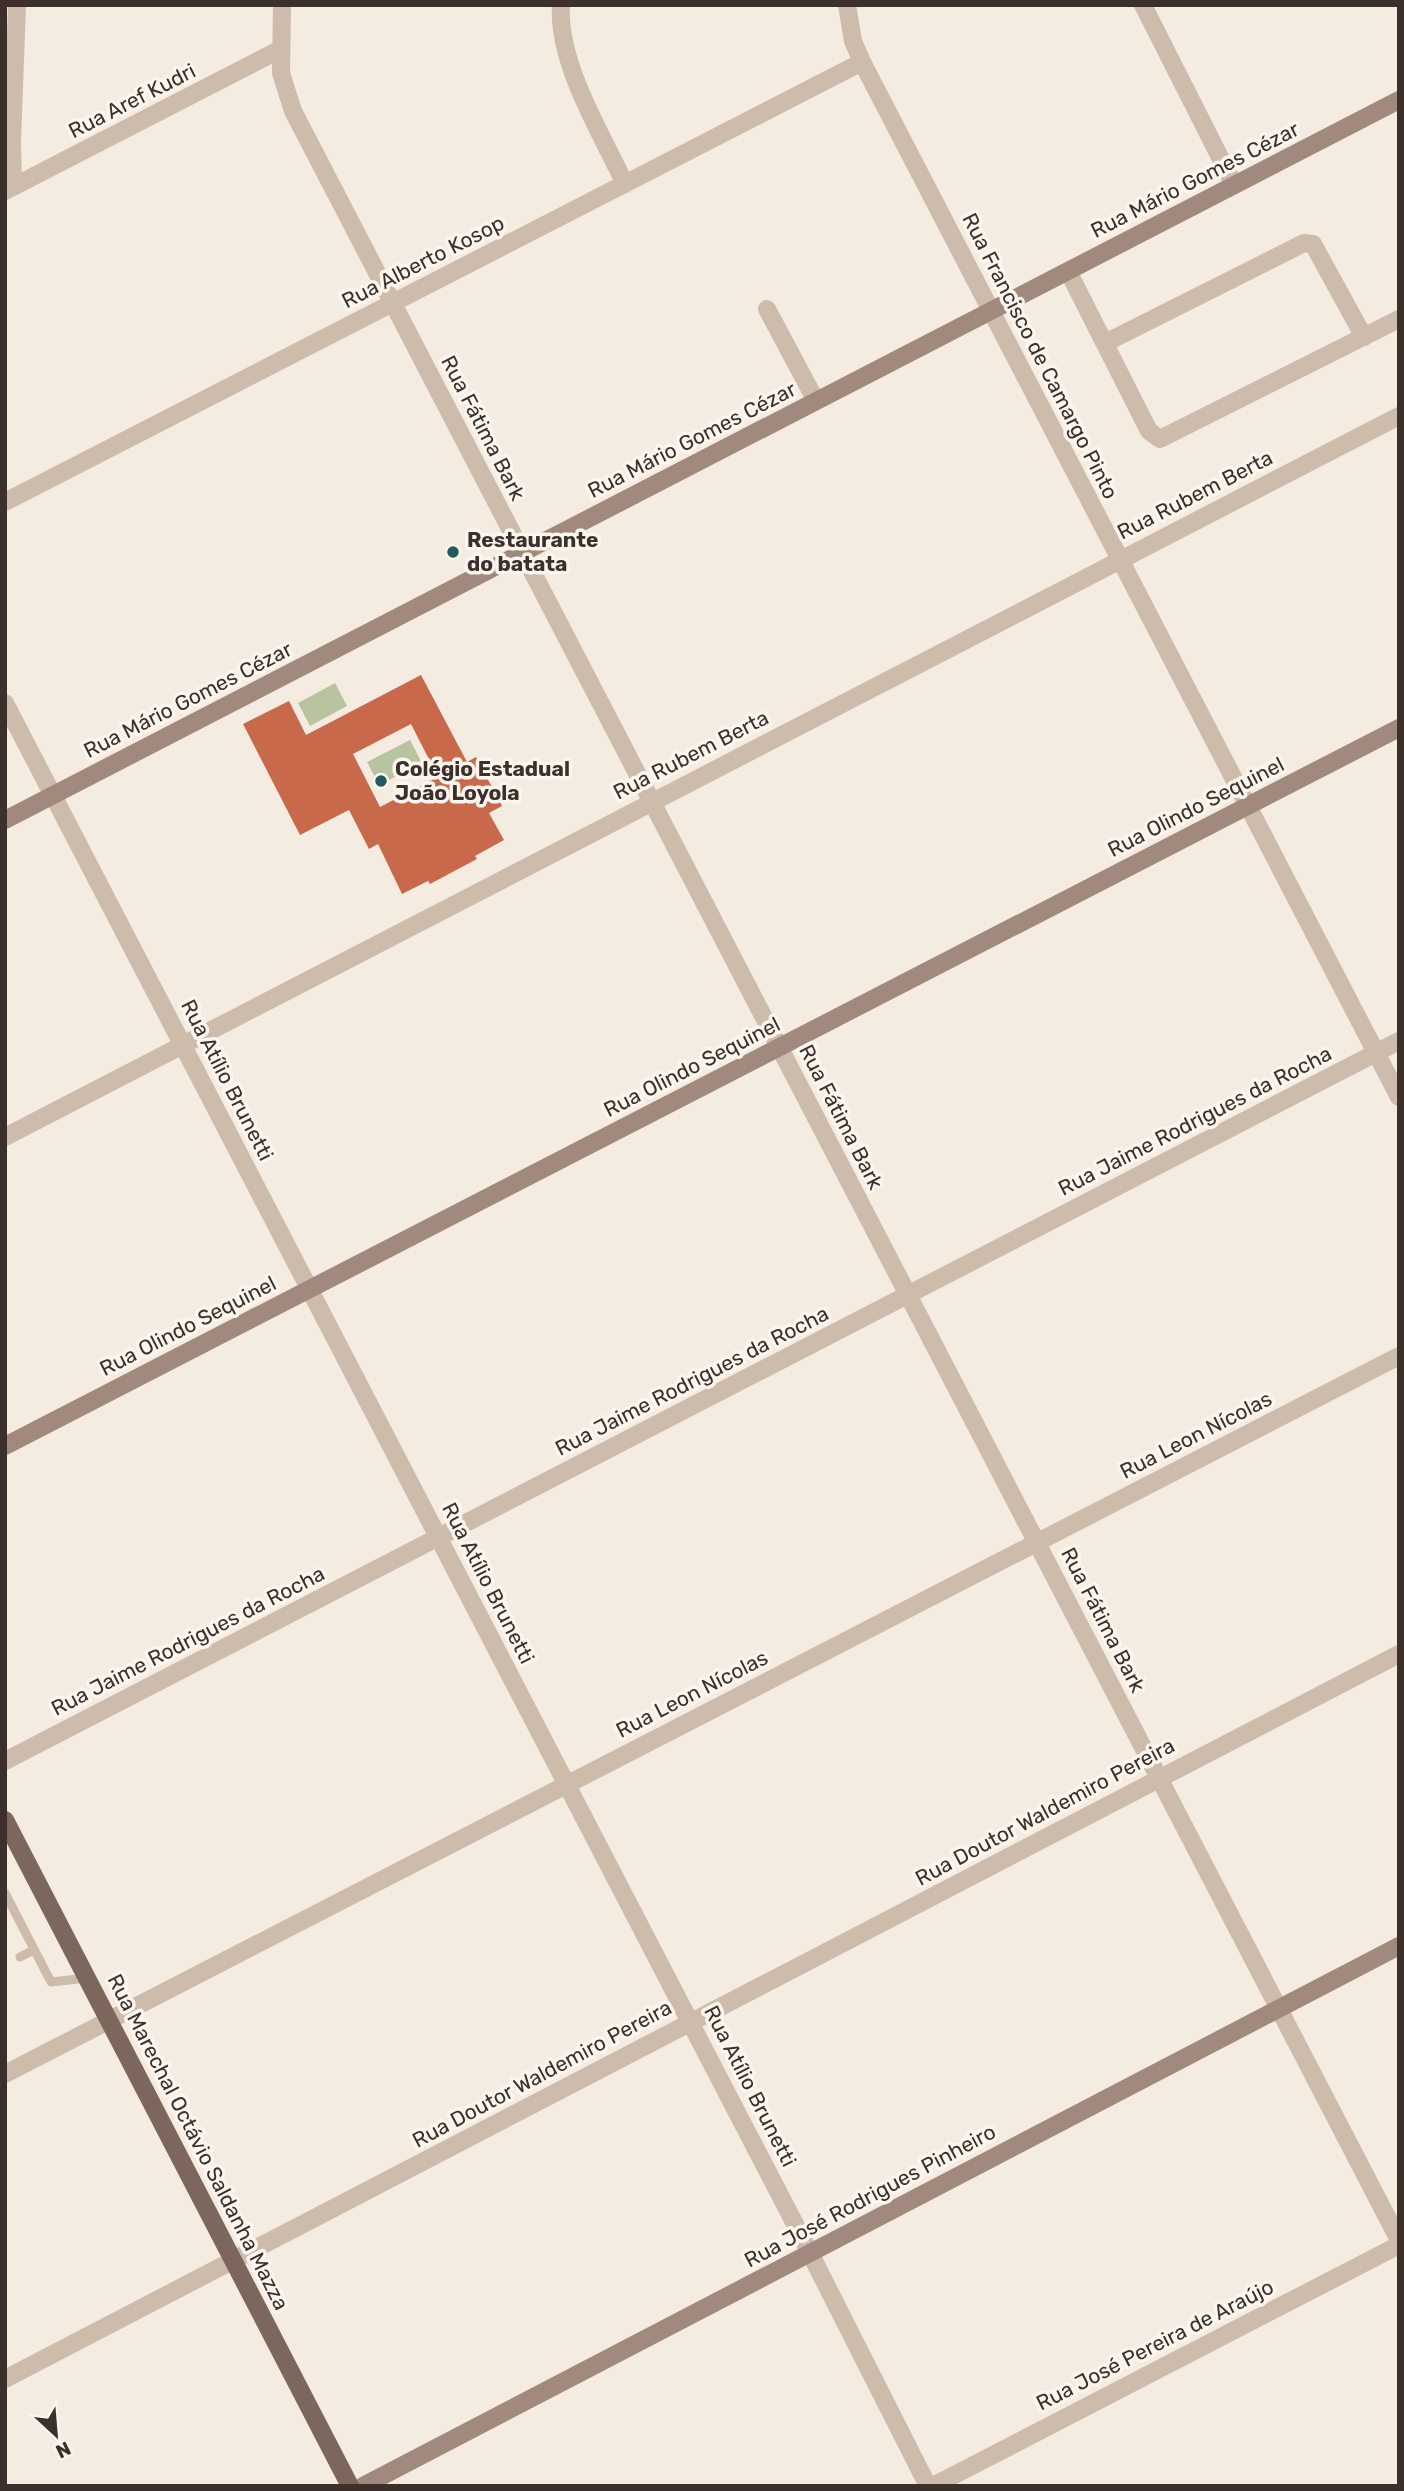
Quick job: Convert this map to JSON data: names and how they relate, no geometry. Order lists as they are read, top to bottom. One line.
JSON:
{"streets":{"main road":["Rua Marechal Octávio Saldanha Mazza"],"street":["Rua Aref Kudri","Rua Mário Gomes Cézar","Rua Alberto Kosop","Rua Francisco de Camargo Pinto","Rua Fátima Bark","Rua Rubem Berta","Rua Olindo Sequinel","Rua Atílio Brunetti","Rua Jaime Rodrigues da Rocha","Rua Leon Nícolas","Rua Doutor Waldemiro Pereira","Rua José Rodrigues Pinheiro","Rua José Pereira de Araújo"]},"crossings":[["Rua Aref Kudri","Rua Fátima Bark"],["Rua Mário Gomes Cézar","Rua Francisco de Camargo Pinto"],["Rua Mário Gomes Cézar","Rua Fátima Bark"],["Rua Mário Gomes Cézar","Rua Atílio Brunetti"],["Rua Alberto Kosop","Rua Francisco de Camargo Pinto"],["Rua Alberto Kosop","Rua Fátima Bark"],["Rua Francisco de Camargo Pinto","Rua Rubem Berta"],["Rua Francisco de Camargo Pinto","Rua Olindo Sequinel"],["Rua Francisco de Camargo Pinto","Rua Jaime Rodrigues da Rocha"],["Rua Fátima Bark","Rua Rubem Berta"],["Rua Fátima Bark","Rua Olindo Sequinel"],["Rua Fátima Bark","Rua Jaime Rodrigues da Rocha"],["Rua Fátima Bark","Rua Leon Nícolas"],["Rua Fátima Bark","Rua Doutor Waldemiro Pereira"],["Rua Fátima Bark","Rua José Rodrigues Pinheiro"],["Rua Fátima Bark","Rua José Pereira de Araújo"],["Rua Rubem Berta","Rua Atílio Brunetti"],["Rua Olindo Sequinel","Rua Atílio Brunetti"],["Rua Atílio Brunetti","Rua Jaime Rodrigues da Rocha"],["Rua Atílio Brunetti","Rua Leon Nícolas"],["Rua Atílio Brunetti","Rua Doutor Waldemiro Pereira"],["Rua Atílio Brunetti","Rua José Rodrigues Pinheiro"],["Rua Atílio Brunetti","Rua José Pereira de Araújo"],["Rua Leon Nícolas","Rua Marechal Octávio Saldanha Mazza"],["Rua Doutor Waldemiro Pereira","Rua Marechal Octávio Saldanha Mazza"]],"places":["Restaurante do batata","Colégio Estadual João Loyola"],"north":"bottom right"}
